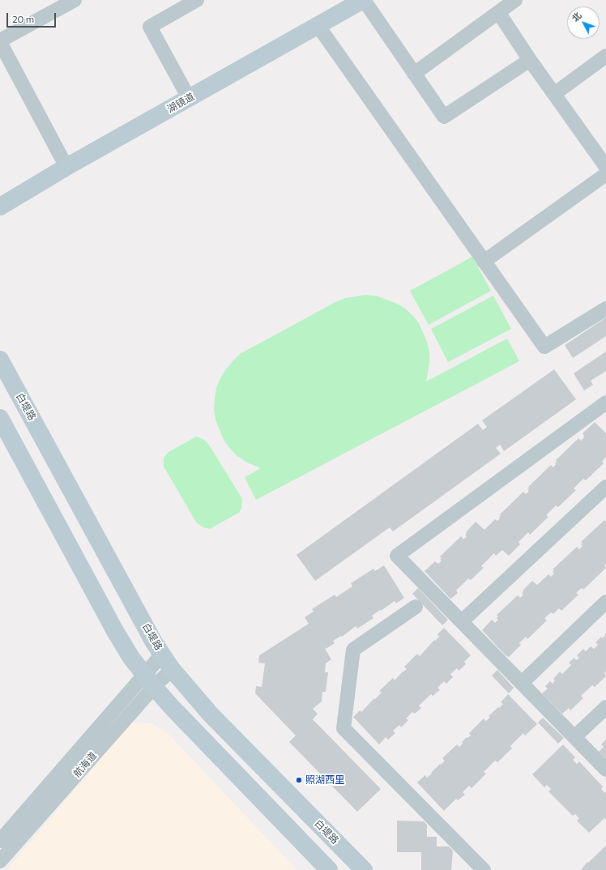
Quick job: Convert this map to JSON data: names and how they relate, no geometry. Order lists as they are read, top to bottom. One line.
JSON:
{"streets":{"main road":["湖镜道","白堤路"],"street":["航海道"]},"crossings":[["白堤路","航海道"]],"places":["照湖西里"],"scale_bar":"20 m","north":"top left"}
